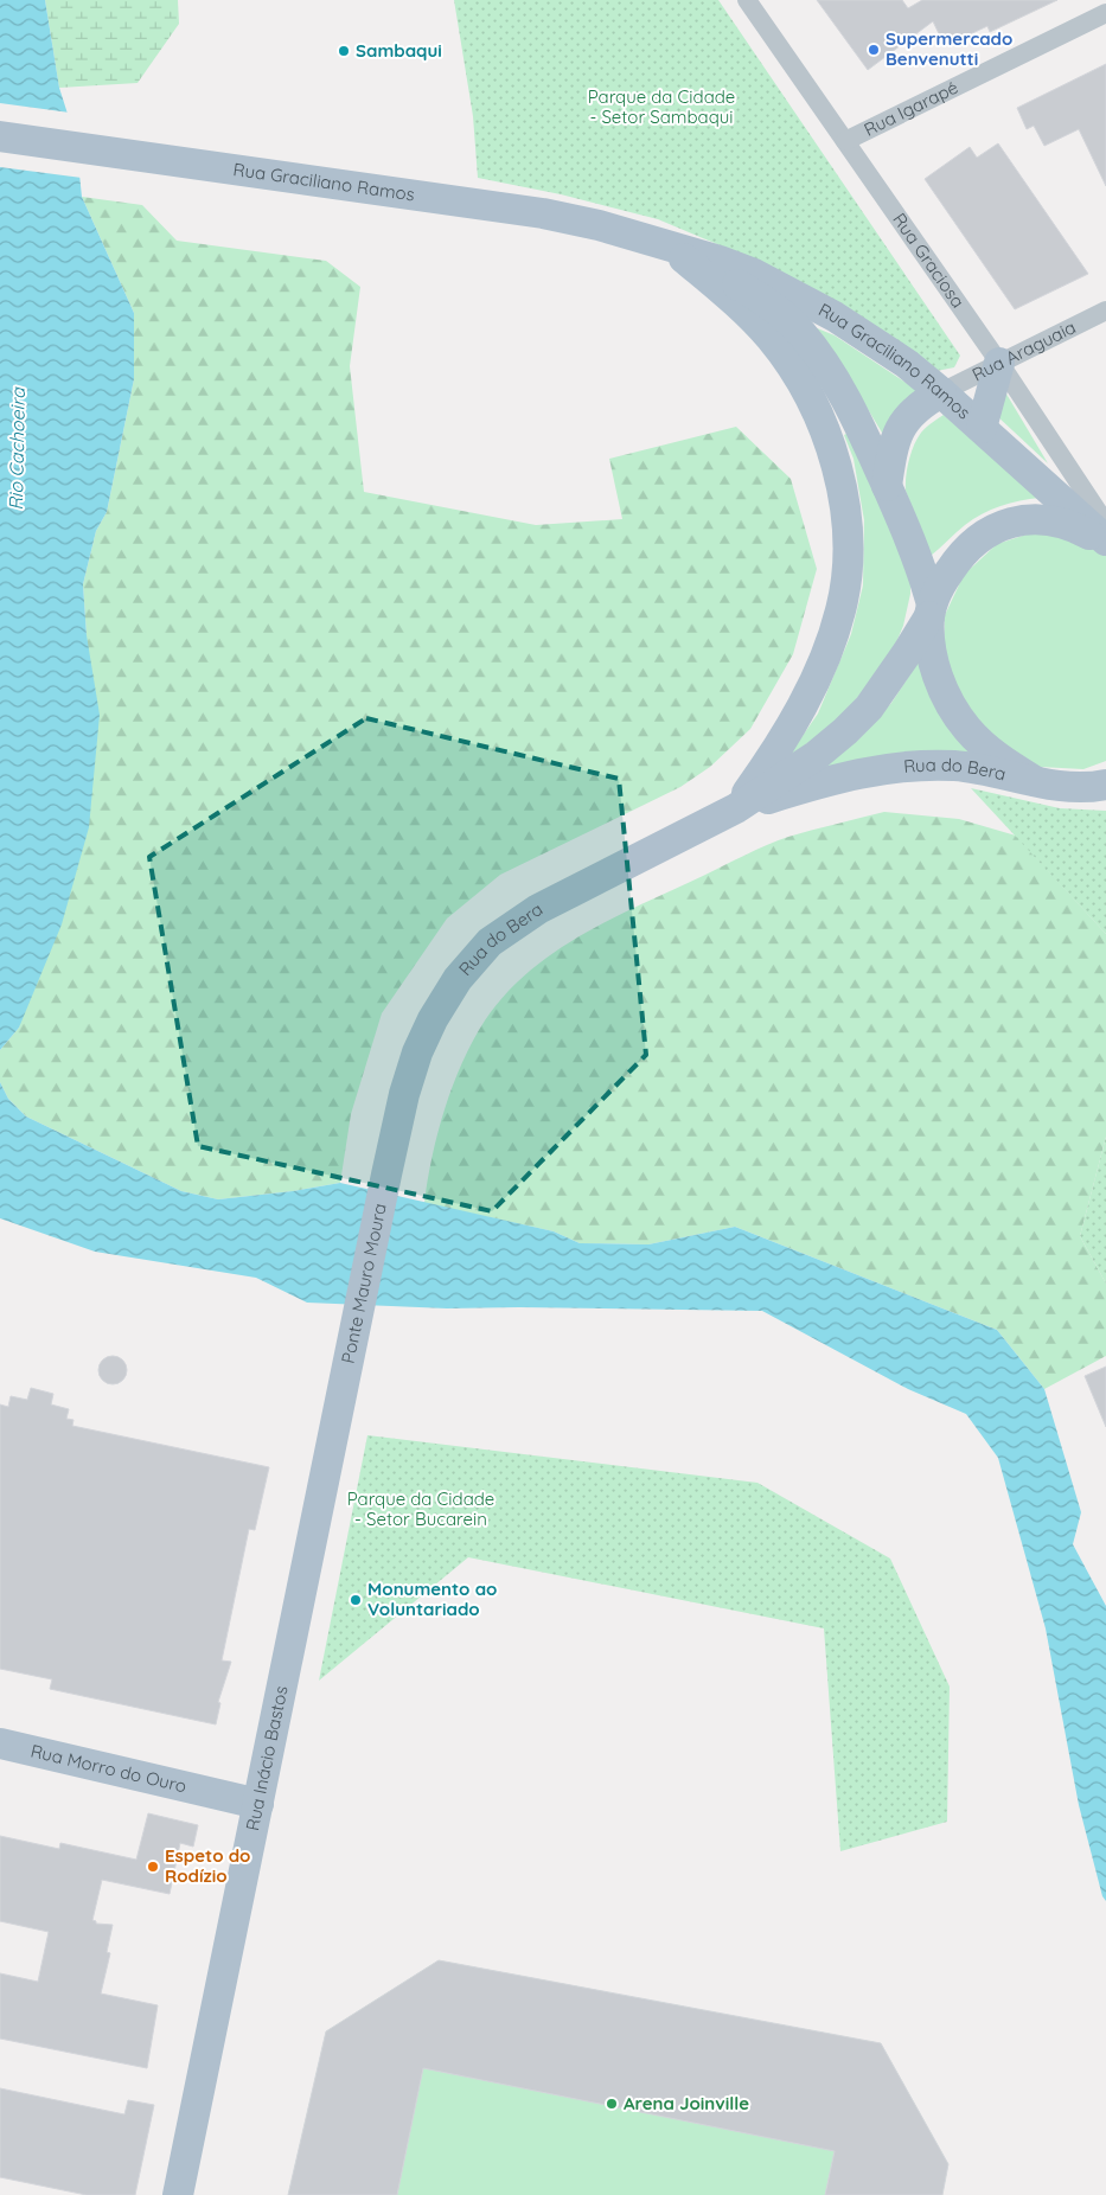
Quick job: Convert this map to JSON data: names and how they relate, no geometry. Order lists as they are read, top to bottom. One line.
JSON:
{"streets":{"main road":["Rua Graciliano Ramos","Rua do Bera","Ponte Mauro Moura","Rua Inácio Bastos","Rua Morro do Ouro"],"street":["Rua Igarapé","Rua Graciosa","Rua Araguaia"]},"crossings":[["Rua Igarapé","Rua Graciosa"],["Rua Graciliano Ramos","Rua Araguaia"],["Rua Graciliano Ramos","Rua do Bera"],["Rua Graciosa","Rua Araguaia"],["Rua do Bera","Ponte Mauro Moura"],["Ponte Mauro Moura","Rua Inácio Bastos"],["Rua Inácio Bastos","Rua Morro do Ouro"]],"water":["Rio Cachoeira"],"parks":["Parque da Cidade - Setor Sambaqui","Parque da Cidade - Setor Bucarein"],"places":["Supermercado Benvenutti","Sambaqui","Monumento ao Voluntariado","Espeto do Rodízio","Arena Joinville"]}
